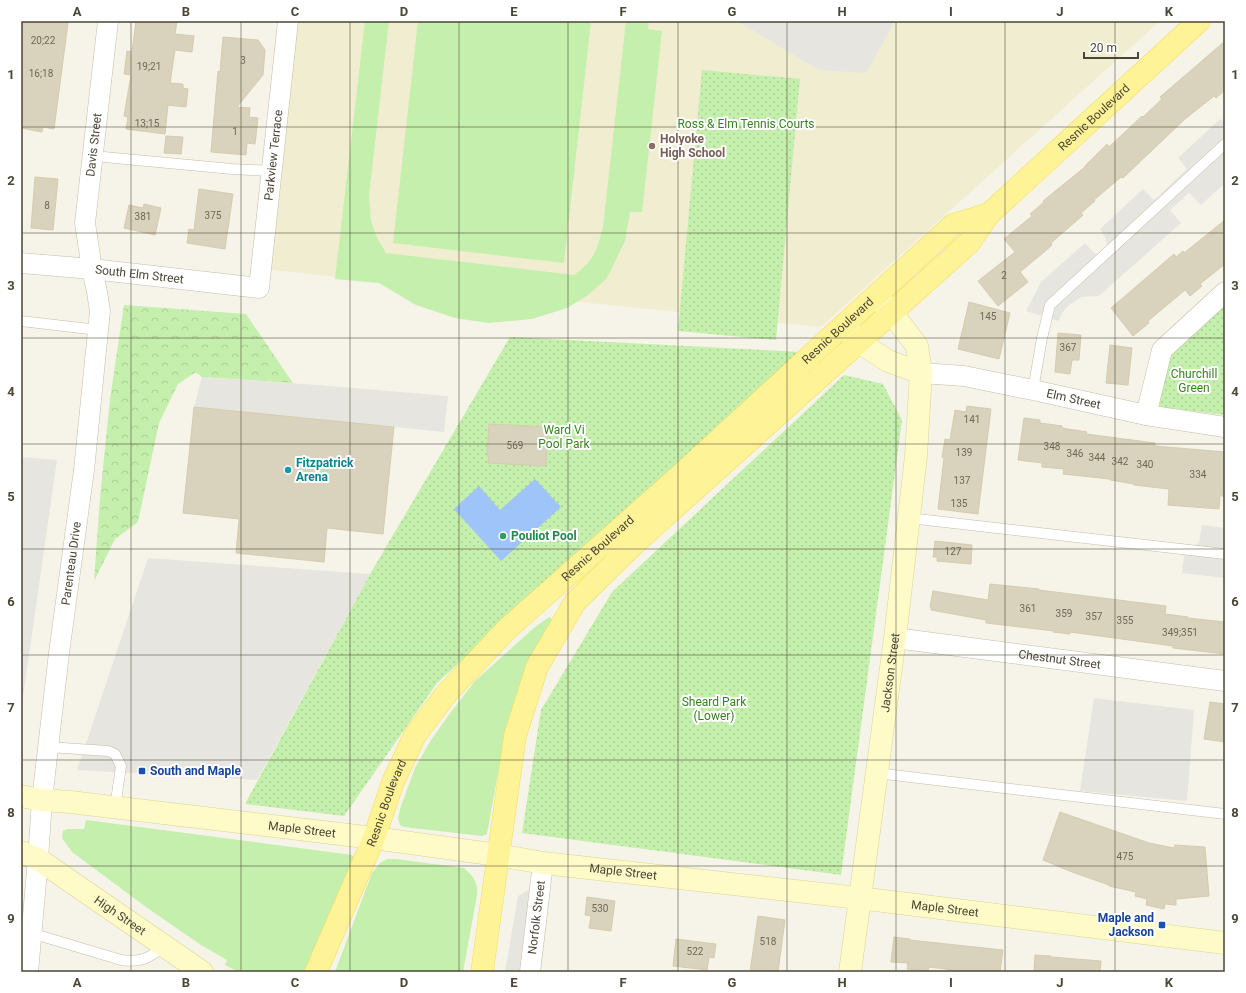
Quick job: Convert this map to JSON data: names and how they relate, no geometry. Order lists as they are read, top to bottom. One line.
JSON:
{"streets":{"main road":["Resnic Boulevard","Jackson Street","Maple Street","High Street"],"street":["Davis Street","Parkview Terrace","South Elm Street","Elm Street","Parenteau Drive","Chestnut Street","Norfolk Street"]},"crossings":[["Resnic Boulevard","Jackson Street"],["Resnic Boulevard","Maple Street"],["Davis Street","South Elm Street"],["Davis Street","Parenteau Drive"],["Parkview Terrace","South Elm Street"],["South Elm Street","Parenteau Drive"],["Elm Street","Jackson Street"],["Parenteau Drive","Maple Street"],["Parenteau Drive","High Street"],["Chestnut Street","Jackson Street"],["Jackson Street","Maple Street"],["Maple Street","Norfolk Street"]],"parks":["Ross & Elm Tennis Courts","Churchill Green","Ward Vi Pool Park","Sheard Park (Lower)"],"places":{"other":["Holyoke High School","Fitzpatrick Arena","Pouliot Pool"],"transit":["South and Maple","Maple and Jackson"]},"house_numbers":["20;22","3","19;21","16;18","13;15","1","8","375","381","2","145","367","141","569","348","139","346","344","342","340","334","137","135","127","361","359","357","355","349;351","475","530","518","522"],"scale_bar":"20 m","grid":{"columns":["A","B","C","D","E","F","G","H","I","J","K"],"rows":["1","2","3","4","5","6","7","8","9"]}}
